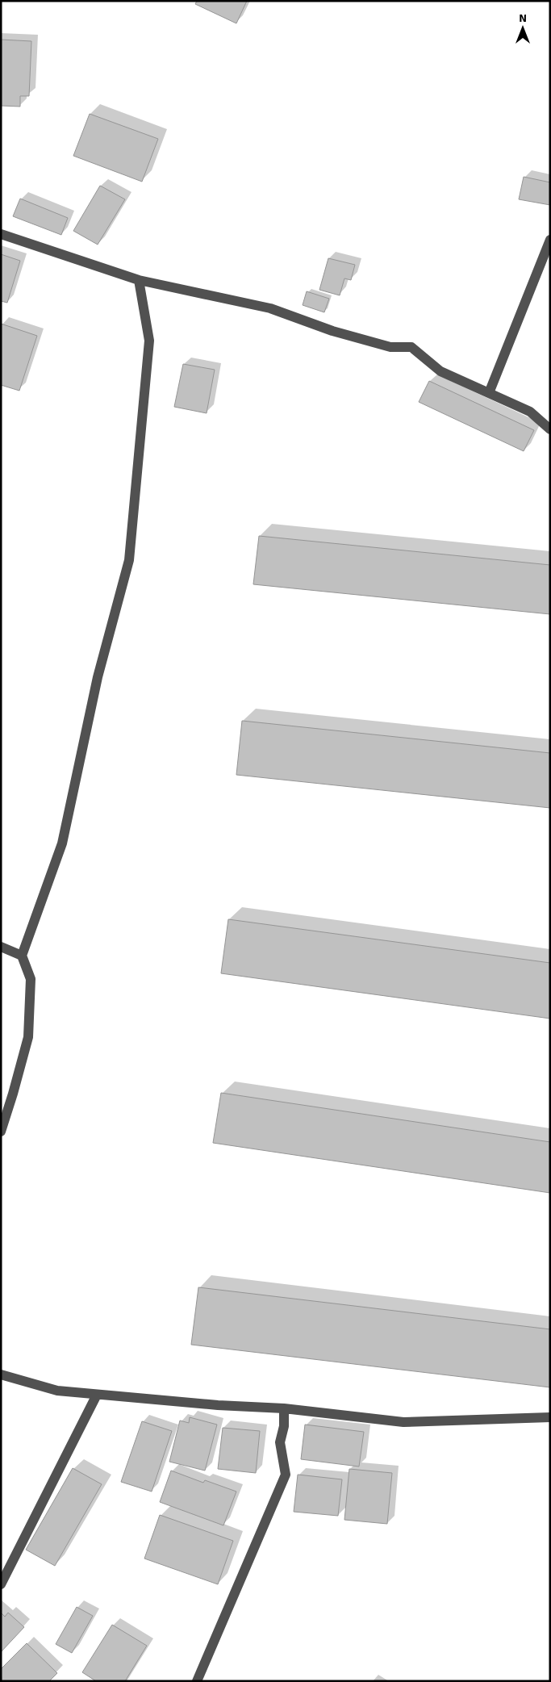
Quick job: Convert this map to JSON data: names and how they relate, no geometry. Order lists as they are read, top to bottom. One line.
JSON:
{"north":"top"}
